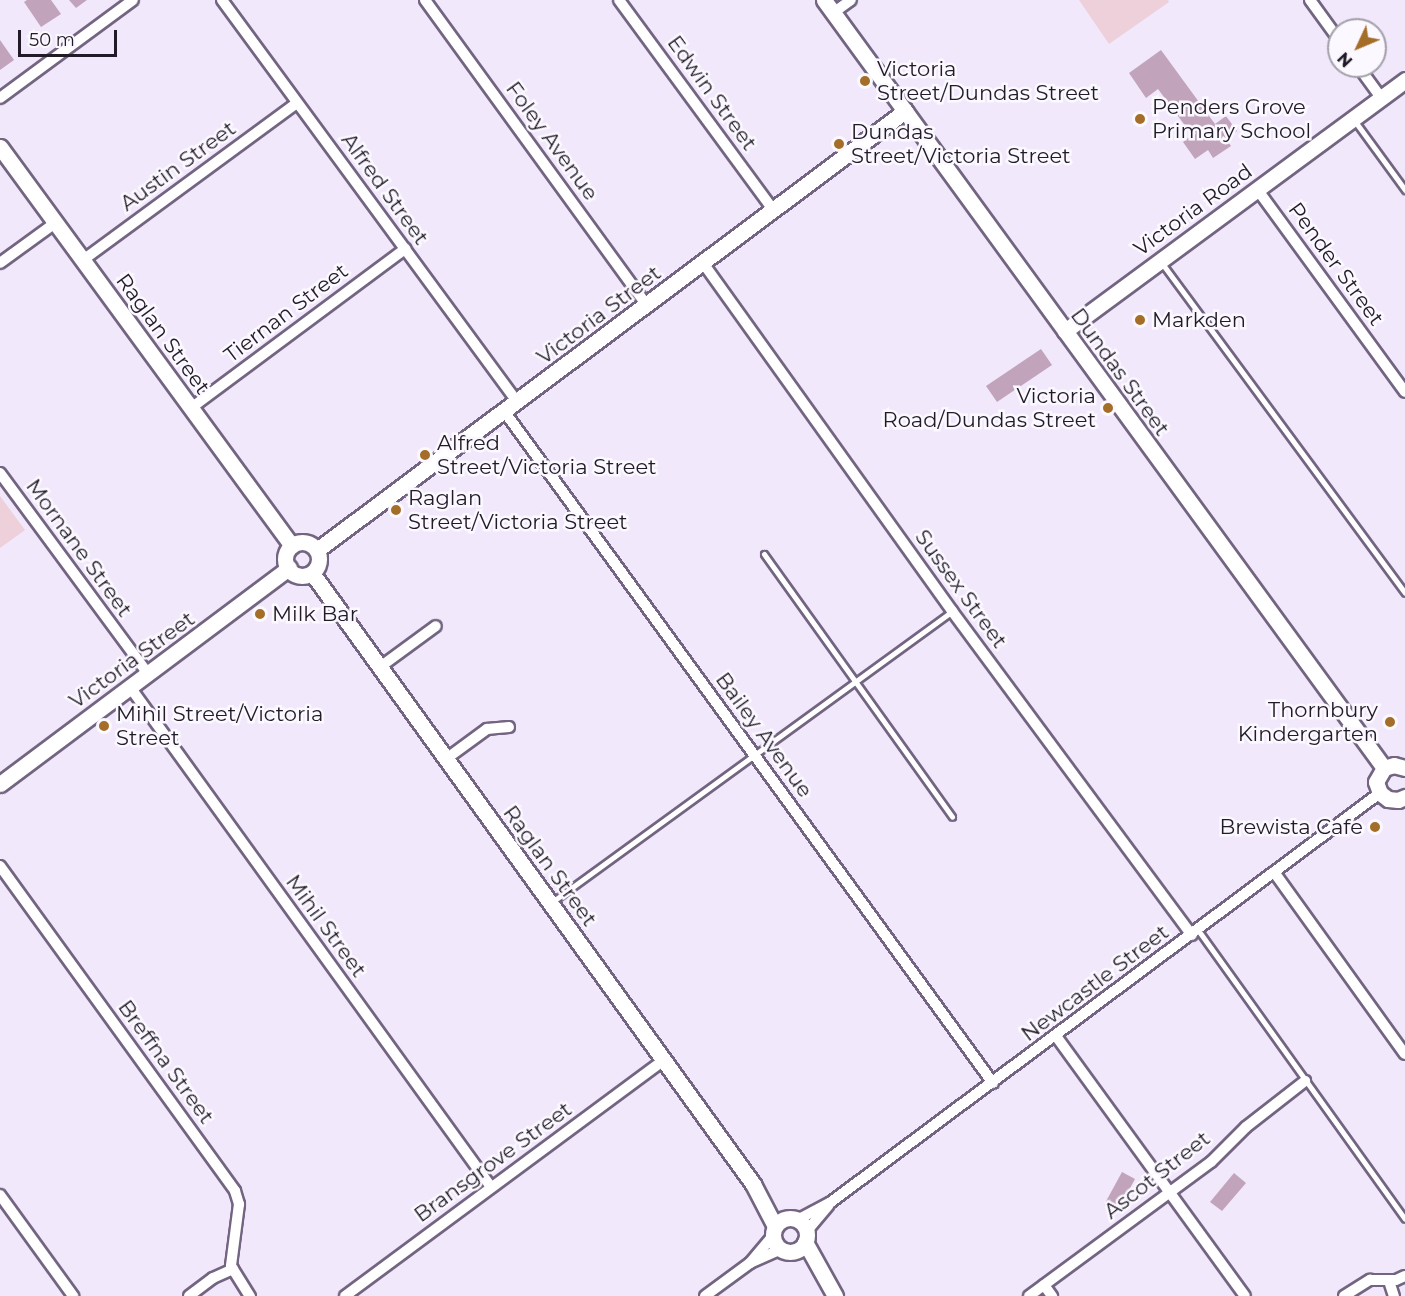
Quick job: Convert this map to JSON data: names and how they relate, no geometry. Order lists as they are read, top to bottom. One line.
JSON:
{"streets":{"street":["Edwin Street","Foley Avenue","Austin Street","Alfred Street","Victoria Road","Pender Street","Tiernan Street","Victoria Street","Raglan Street","Dundas Street","Mornane Street","Sussex Street","Bailey Avenue","Mihil Street","Newcastle Street","Breffna Street","Bransgrove Street","Ascot Street"]},"crossings":[["Edwin Street","Victoria Street"],["Foley Avenue","Victoria Street"],["Austin Street","Alfred Street"],["Austin Street","Raglan Street"],["Alfred Street","Tiernan Street"],["Alfred Street","Victoria Street"],["Victoria Road","Pender Street"],["Victoria Road","Dundas Street"],["Tiernan Street","Raglan Street"],["Victoria Street","Raglan Street"],["Victoria Street","Dundas Street"],["Victoria Street","Mornane Street"],["Victoria Street","Sussex Street"],["Victoria Street","Bailey Avenue"],["Victoria Street","Mihil Street"],["Raglan Street","Newcastle Street"],["Raglan Street","Bransgrove Street"],["Sussex Street","Newcastle Street"],["Bailey Avenue","Newcastle Street"],["Mihil Street","Bransgrove Street"]],"places":["Victoria Street/Dundas Street","Penders Grove Primary School","Dundas Street/Victoria Street","Markden","Victoria Road/Dundas Street","Alfred Street/Victoria Street","Raglan Street/Victoria Street","Milk Bar","Thornbury Kindergarten","Mihil Street/Victoria Street","Brewista Cafe"],"scale_bar":"50 m","north":"bottom left"}
